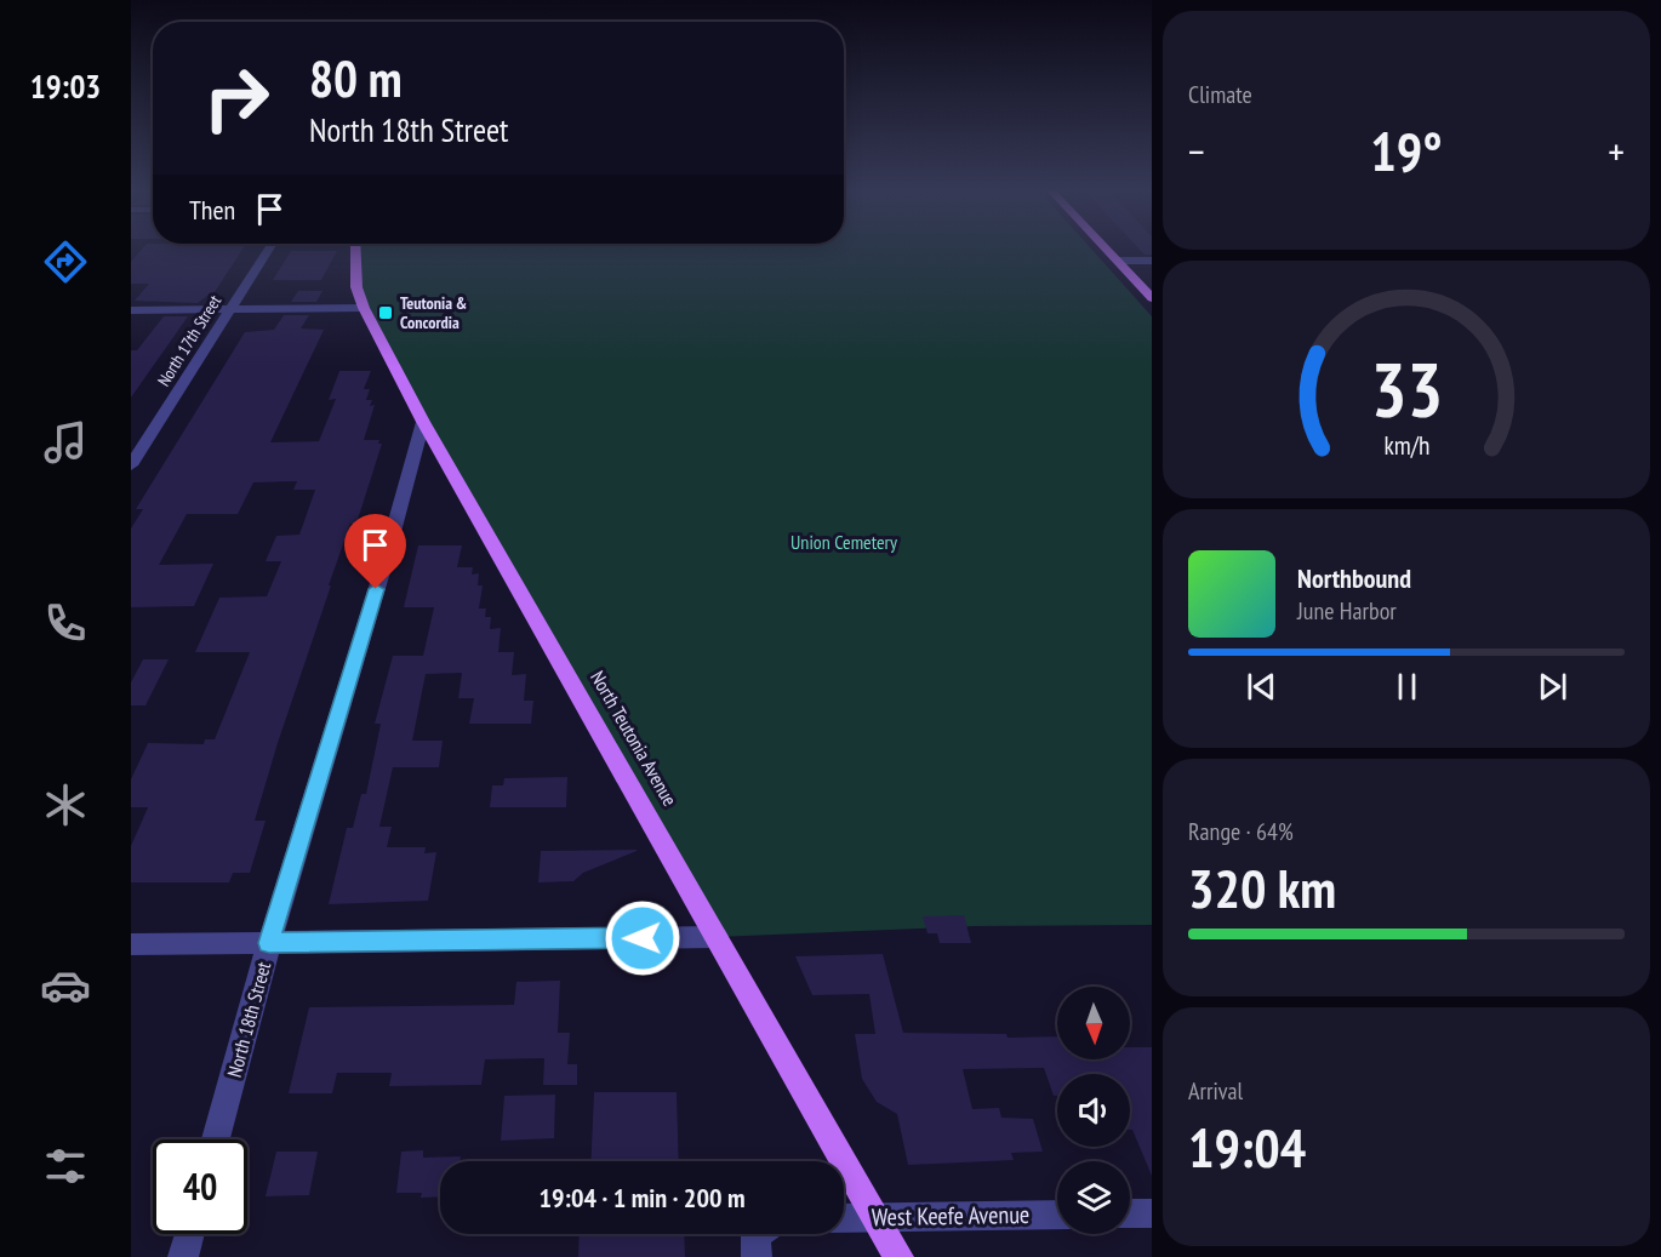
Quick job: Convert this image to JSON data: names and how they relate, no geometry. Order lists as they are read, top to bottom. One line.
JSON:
{"streets":{"main road":["North Teutonia Avenue"],"street":["North 17th Street","North 18th Street","West Keefe Avenue"]},"crossings":[["North Teutonia Avenue","North 18th Street"],["North Teutonia Avenue","West Keefe Avenue"]],"parks":["Union Cemetery"],"places":{"transit":["Teutonia & Concordia"]},"north":"bottom","page":{"tabs":"19:03","tile":["Climate",["Range · 64%","320 km"],["Arrival","19:04"]],"turn":["80 m","North 18th Street"],"heat":["−","19°","+"],"then":"Then","song":["Northbound","June Harbor"],"limit":"40","trip":"19:04 · 1 min · 200 m","gauge":["33","km/h"]}}
